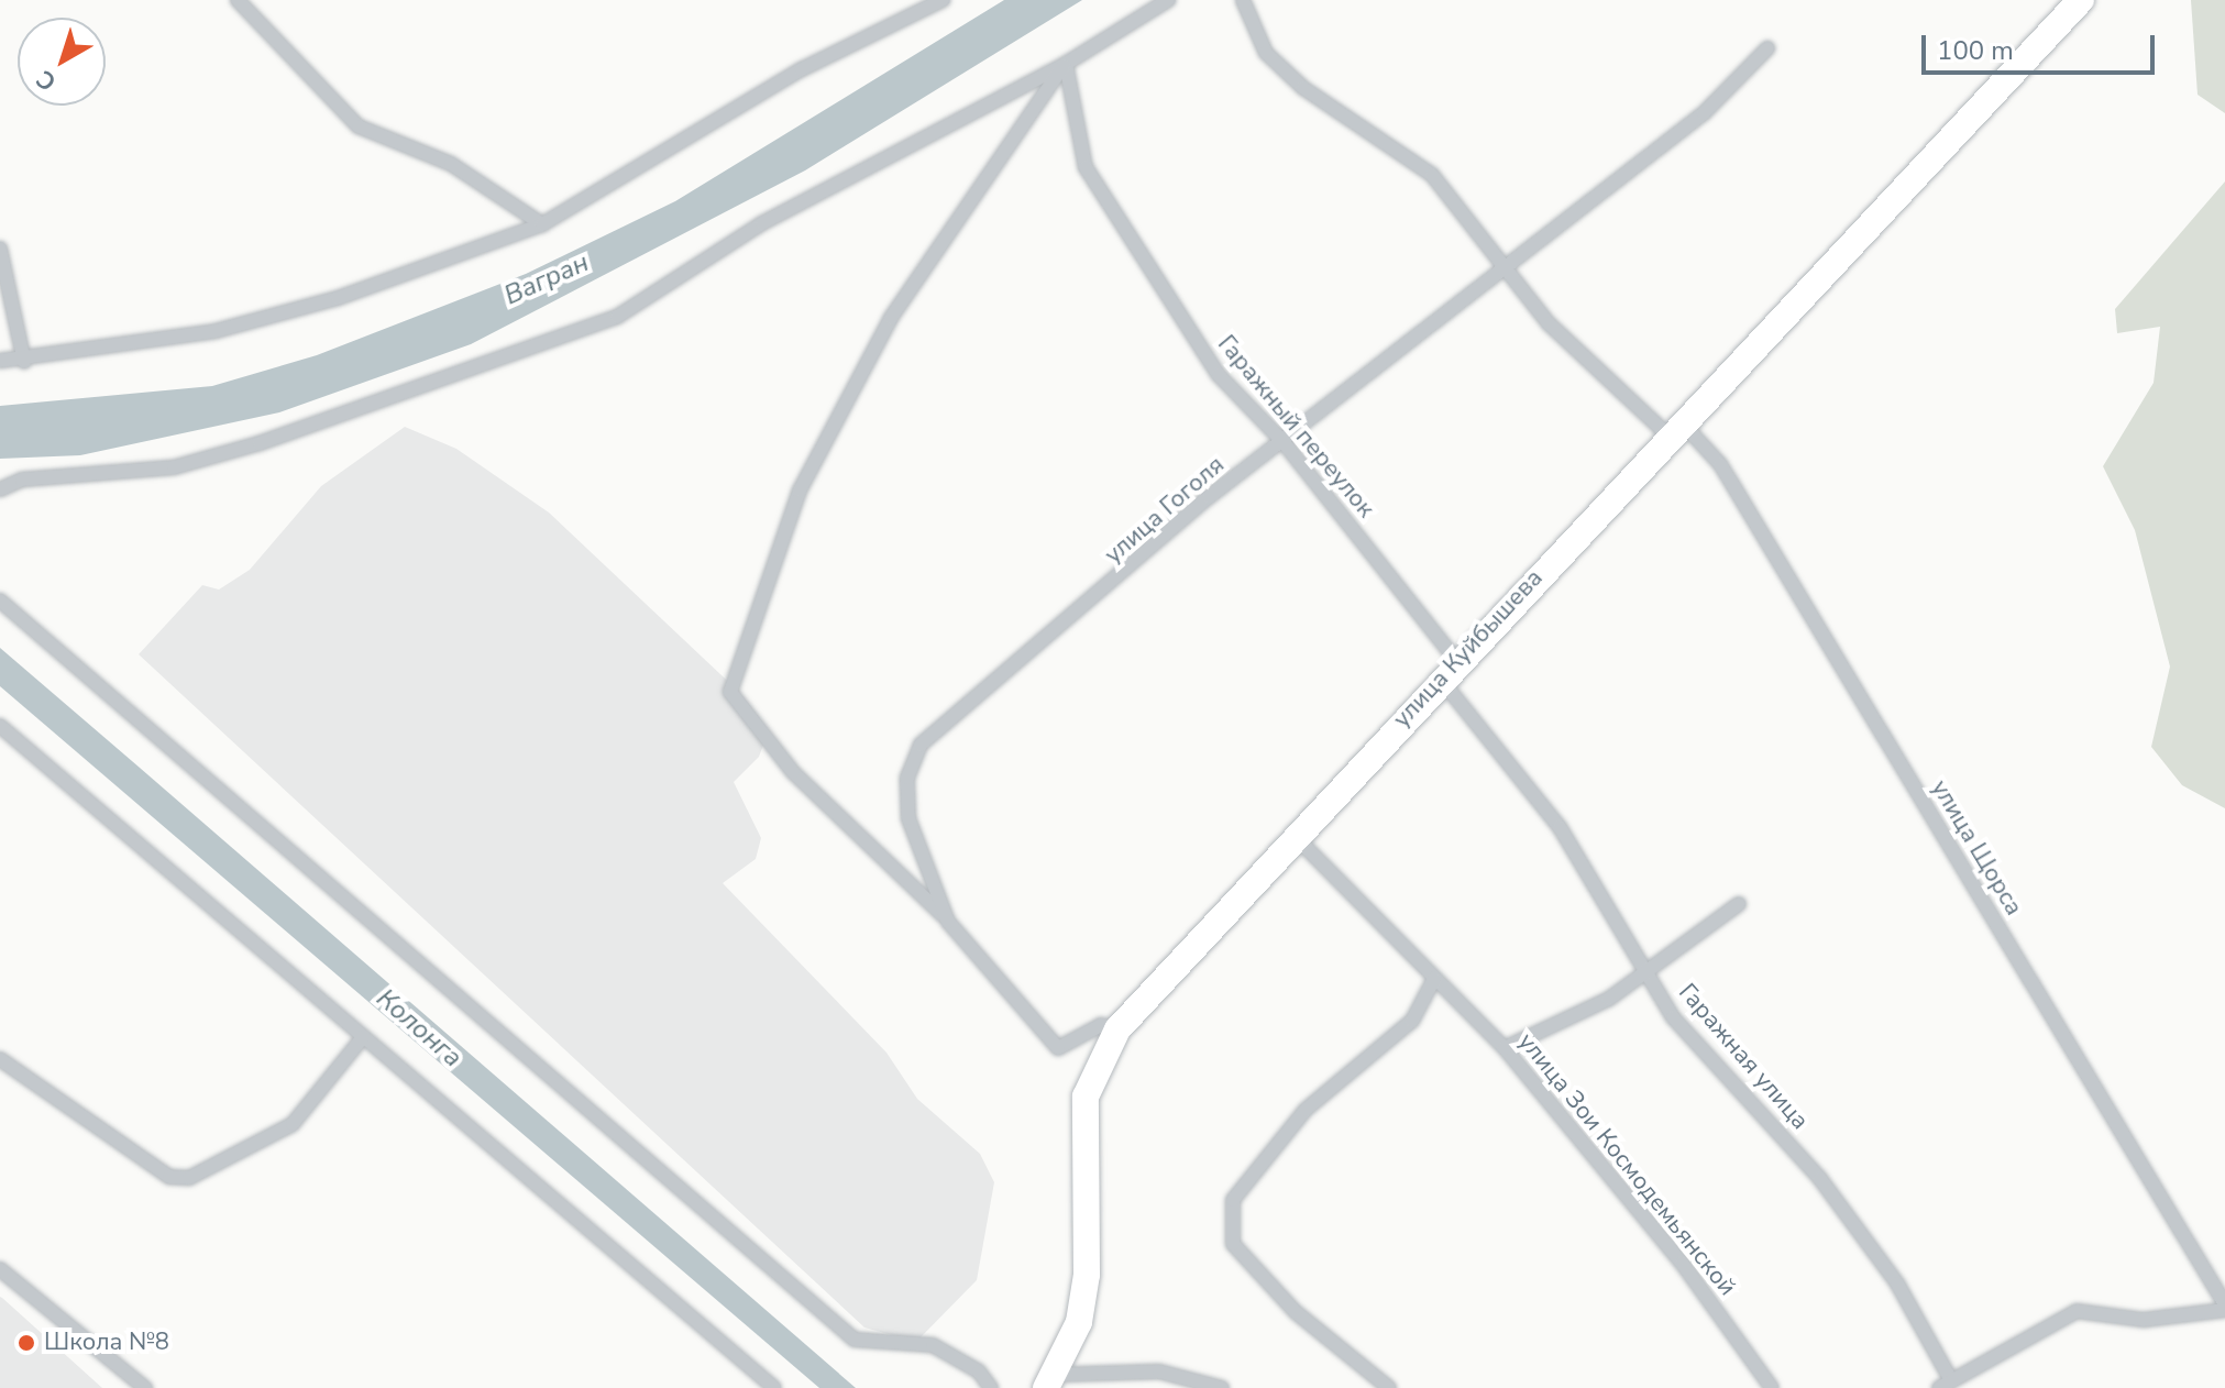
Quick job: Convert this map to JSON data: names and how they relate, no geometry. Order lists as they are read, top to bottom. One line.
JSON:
{"streets":{"highway":["улица Куйбышева"],"street":["Гаражный переулок","улица Гоголя","улица Щорса","Гаражная улица","улица Зои Космодемьянской"]},"crossings":[["Гаражный переулок","улица Гоголя"],["Гаражный переулок","улица Куйбышева"],["Гаражный переулок","Гаражная улица"],["улица Гоголя","улица Куйбышева"],["улица Гоголя","улица Щорса"],["улица Куйбышева","улица Щорса"],["улица Куйбышева","Гаражная улица"],["улица Куйбышева","улица Зои Космодемьянской"]],"water":["Вагран","Колонга"],"places":["Школа №8"],"scale_bar":"100 m","north":"bottom left"}
